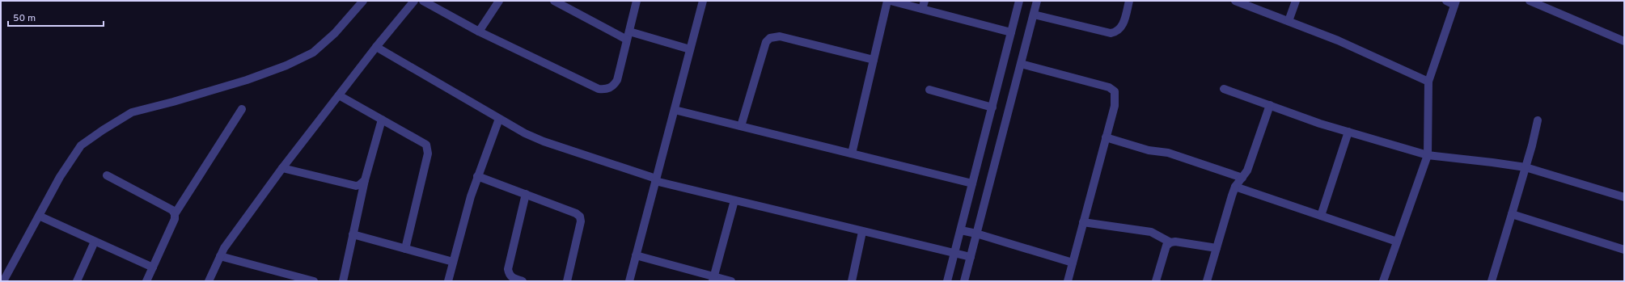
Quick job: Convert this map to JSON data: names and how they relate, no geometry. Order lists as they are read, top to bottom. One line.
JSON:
{"scale_bar":"50 m"}
